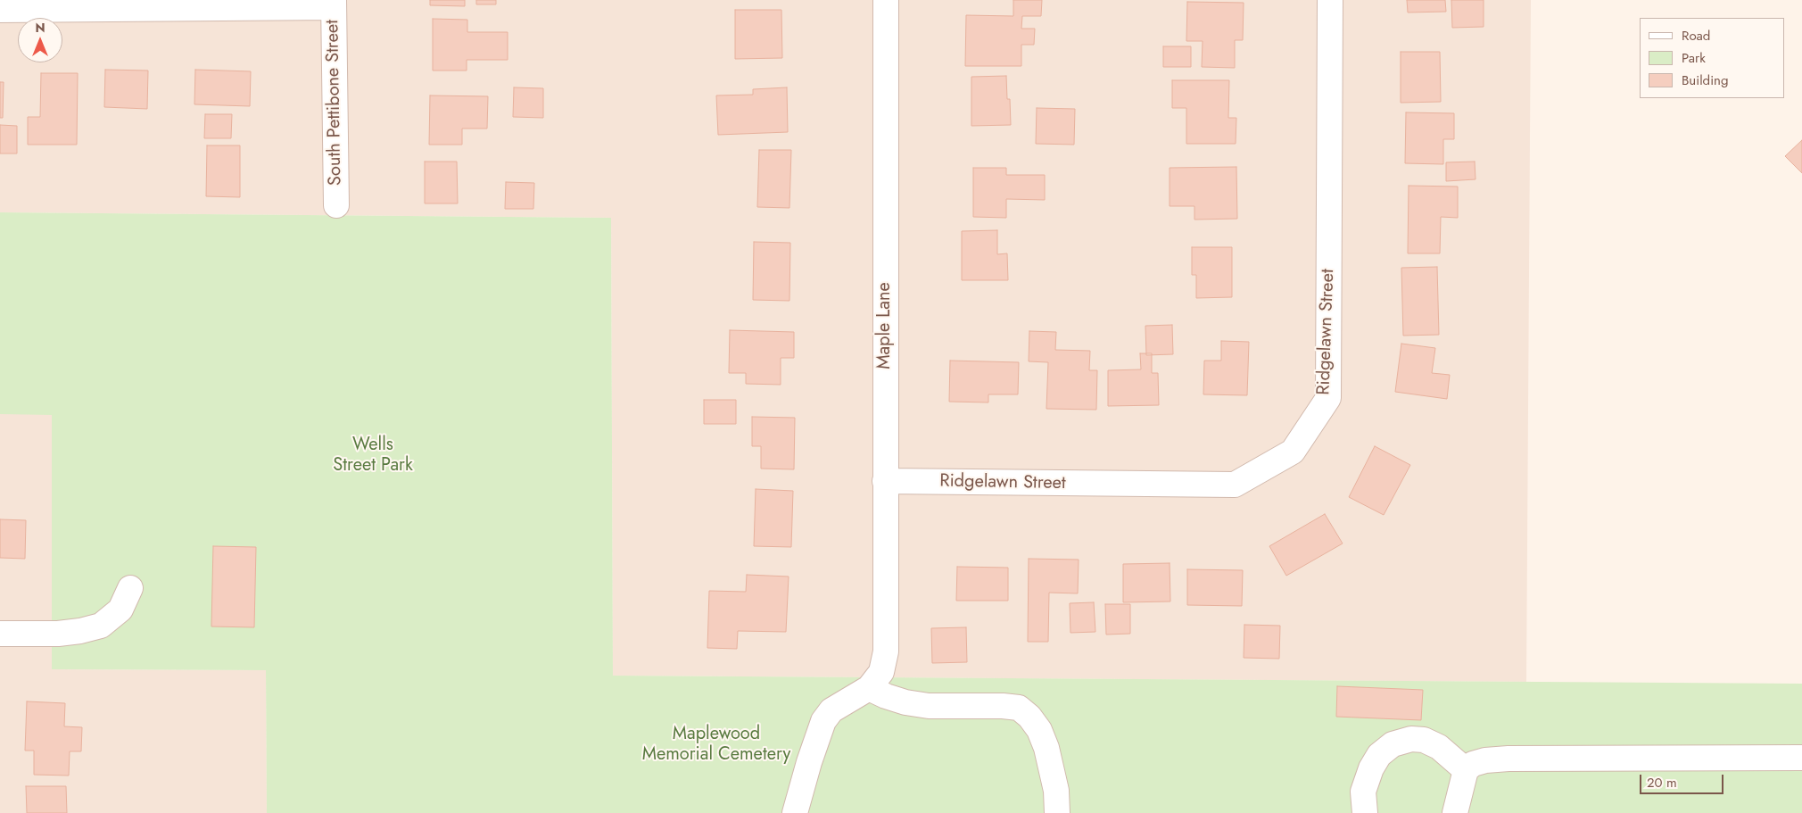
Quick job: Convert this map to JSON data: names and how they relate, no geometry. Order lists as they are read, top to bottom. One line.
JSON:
{"streets":{"street":["South Pettibone Street","Maple Lane","Ridgelawn Street"]},"crossings":[["Maple Lane","Ridgelawn Street"]],"parks":["Wells Street Park","Maplewood Memorial Cemetery"],"legend":["Road","Park","Building"],"scale_bar":"20 m","north":"top"}
